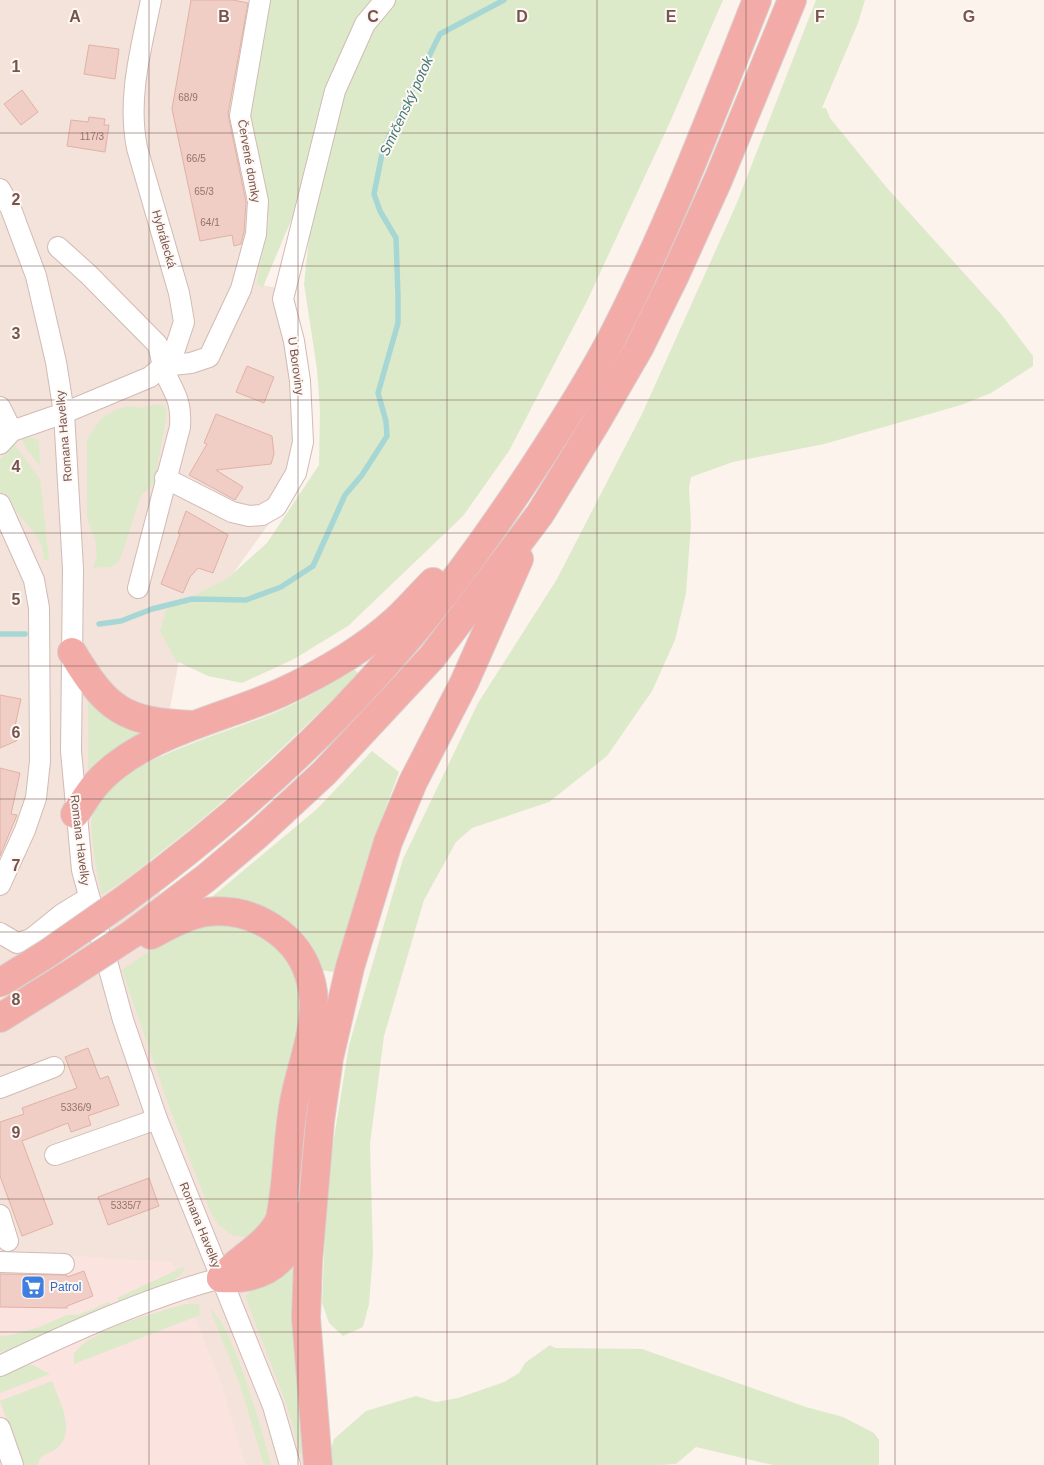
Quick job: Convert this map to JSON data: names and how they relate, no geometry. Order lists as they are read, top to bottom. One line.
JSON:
{"streets":{"street":["Červené domky","Hybrálecká","U Boroviny","Romana Havelky"]},"crossings":[["Červené domky","Hybrálecká"],["Hybrálecká","Romana Havelky"]],"water":["Smrčenský potok"],"places":{"supermarket":["Patrol"]},"house_numbers":["68/9","117/3","66/5","65/3","64/1","5336/9","5335/7"],"grid":{"columns":["A","B","C","D","E","F","G"],"rows":["1","2","3","4","5","6","7","8","9"]}}
